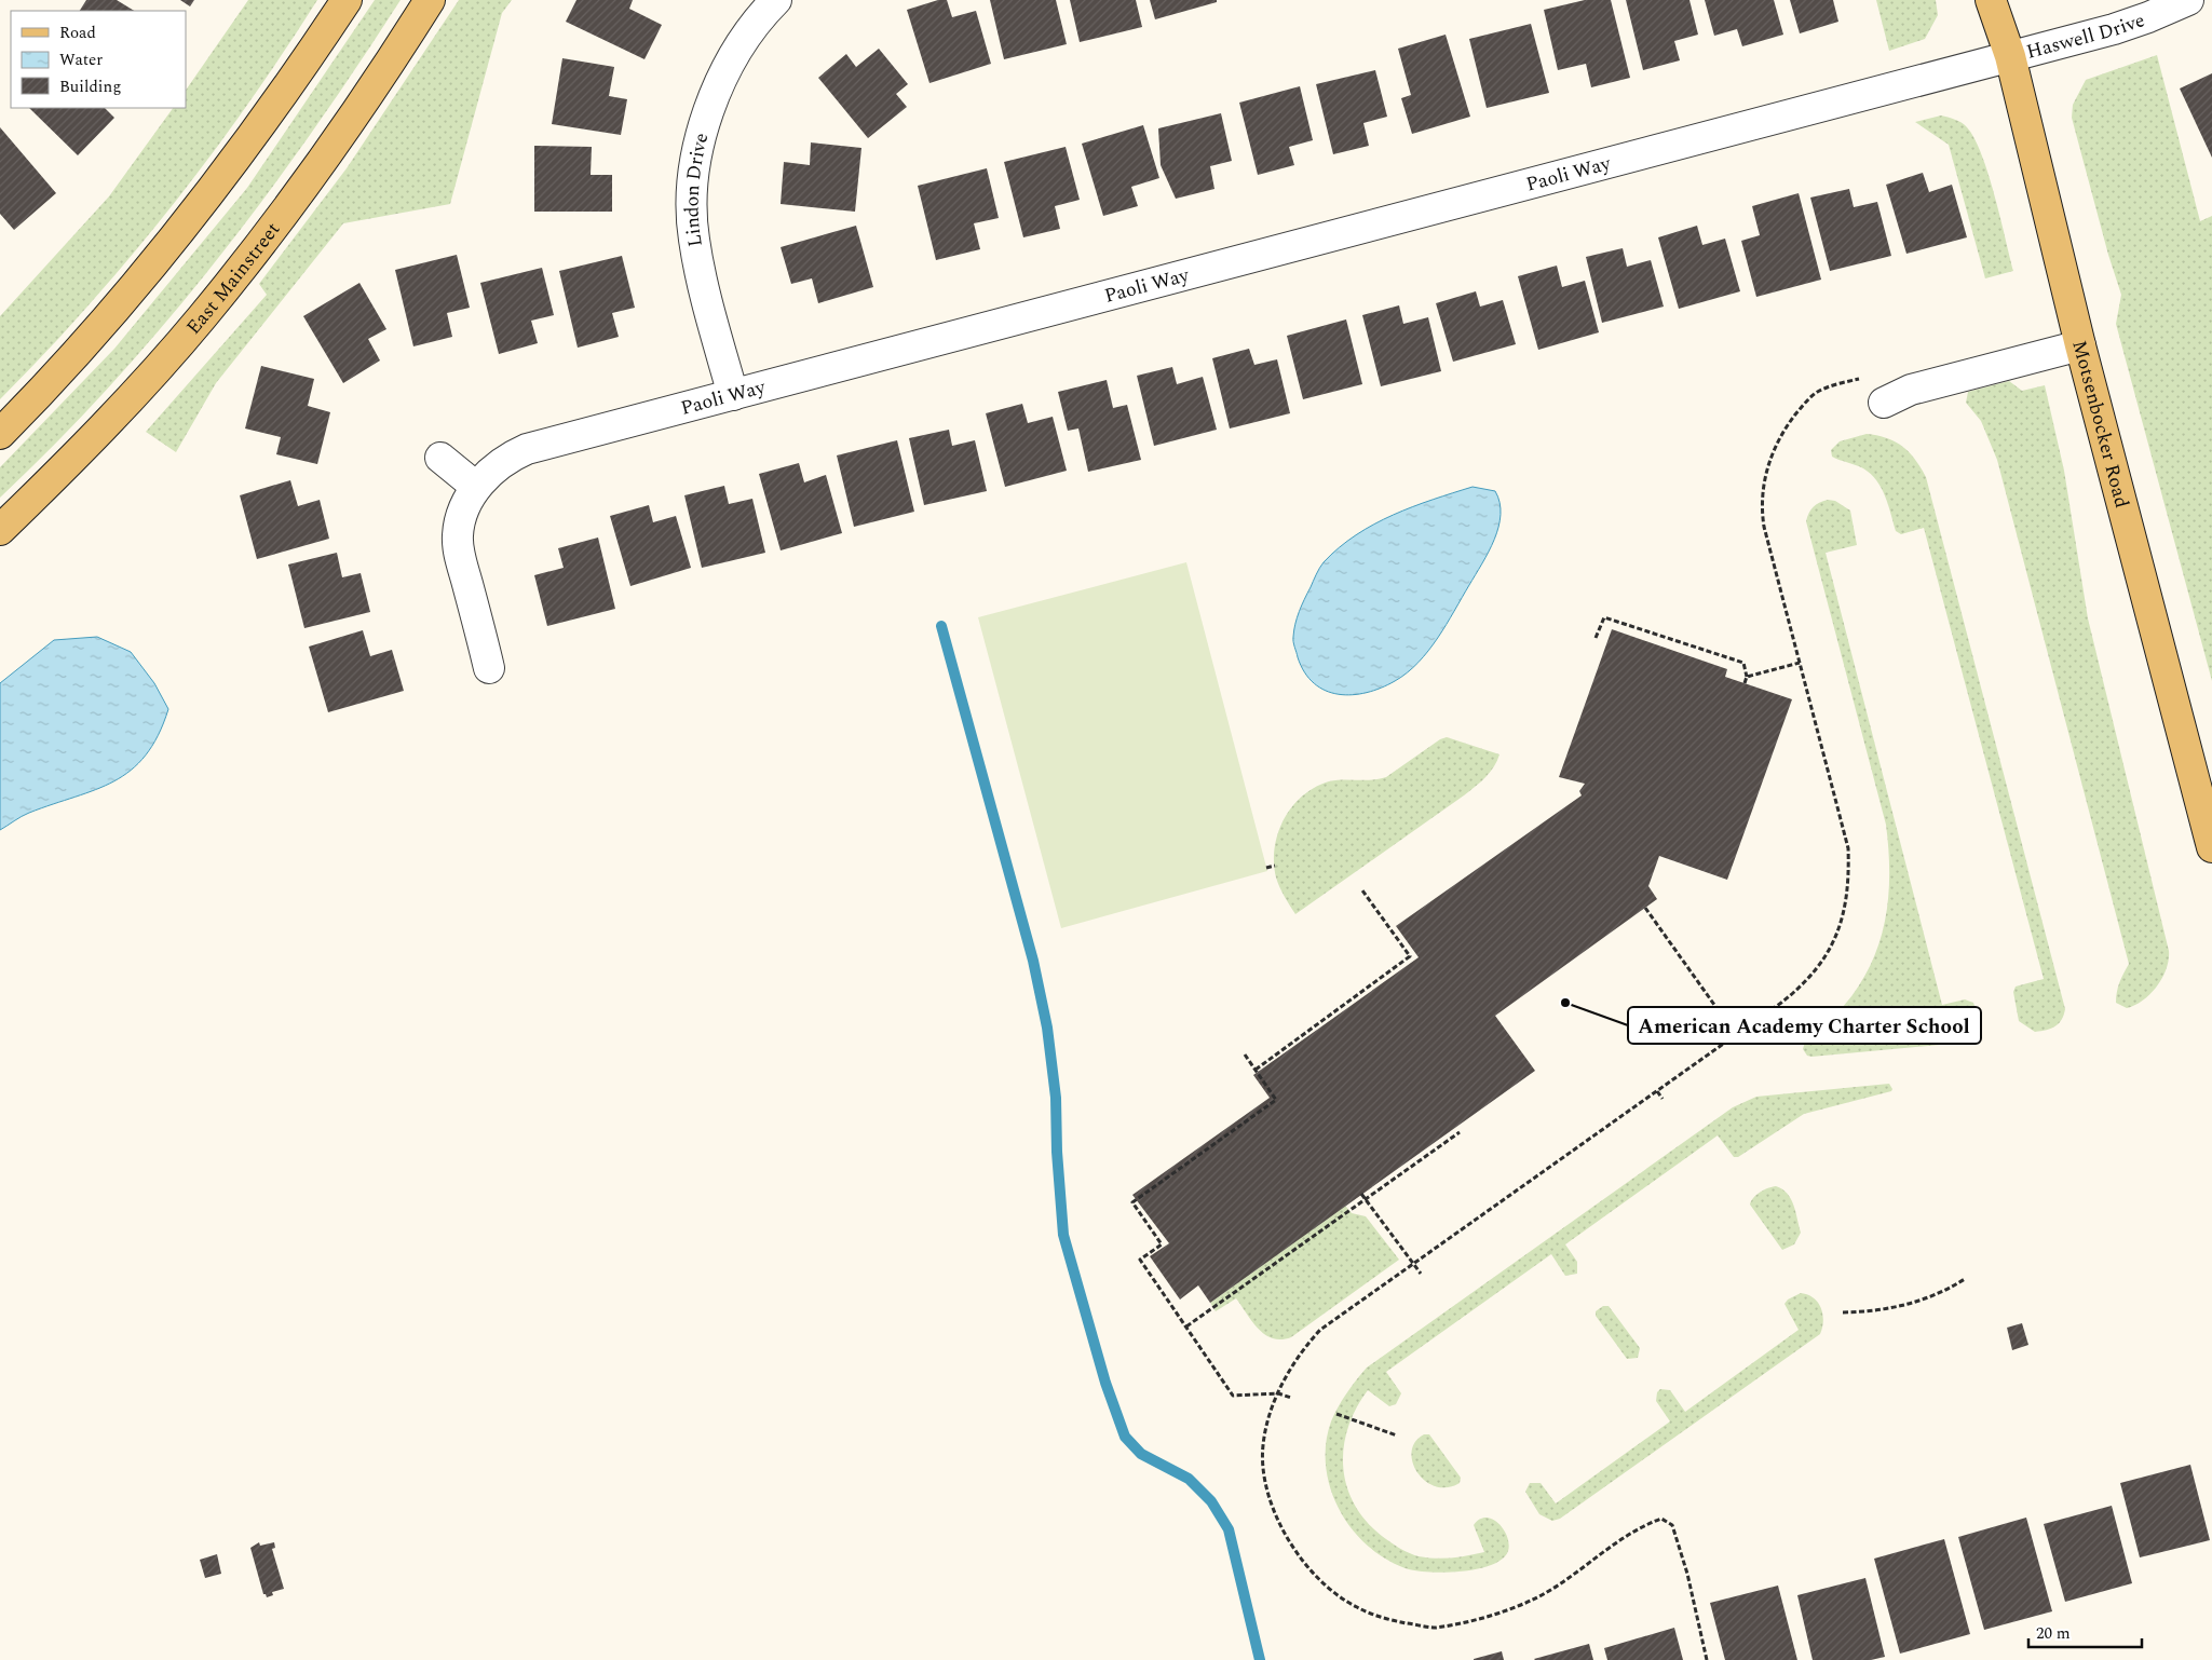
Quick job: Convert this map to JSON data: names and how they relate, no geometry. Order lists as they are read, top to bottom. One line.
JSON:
{"streets":{"main road":["East Mainstreet","Motsenbocker Road"],"street":["Haswell Drive","Paoli Way","Lindon Drive"]},"crossings":[["Haswell Drive","Paoli Way"],["Haswell Drive","Motsenbocker Road"],["Paoli Way","Lindon Drive"],["Paoli Way","Motsenbocker Road"]],"places":["American Academy Charter School"],"legend":["Road","Water","Building"],"scale_bar":"20 m"}
